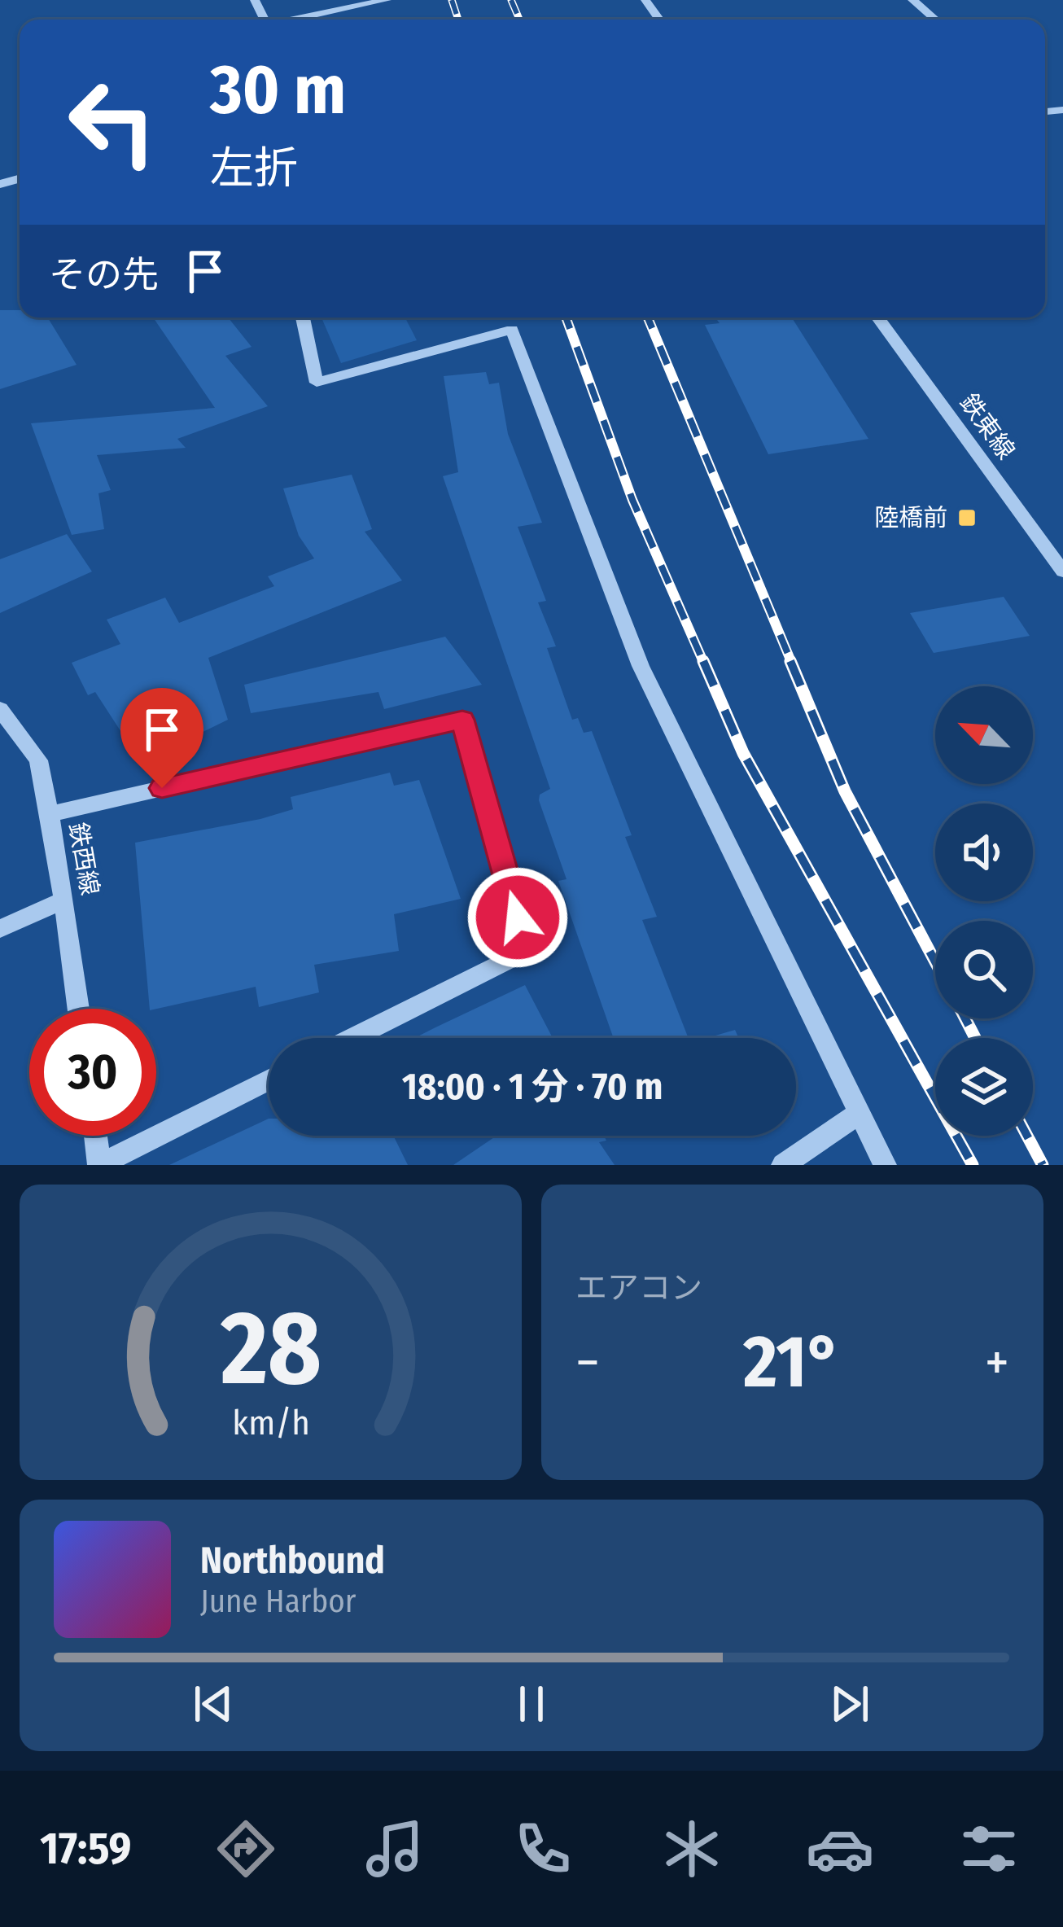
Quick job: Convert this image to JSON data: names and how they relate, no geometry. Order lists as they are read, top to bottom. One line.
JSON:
{"streets":{"street":["鉄東線","鉄西線"]},"places":{"transit":["陸橋前"]},"north":"top left","page":{"turn":["30 m","左折"],"then":"その先","limit":"30","trip":"18:00 · 1 分 · 70 m","tile":"エアコン","heat":["−","21°","+"],"song":["Northbound","June Harbor"],"tabs":"17:59","gauge":["28","km/h"]}}
